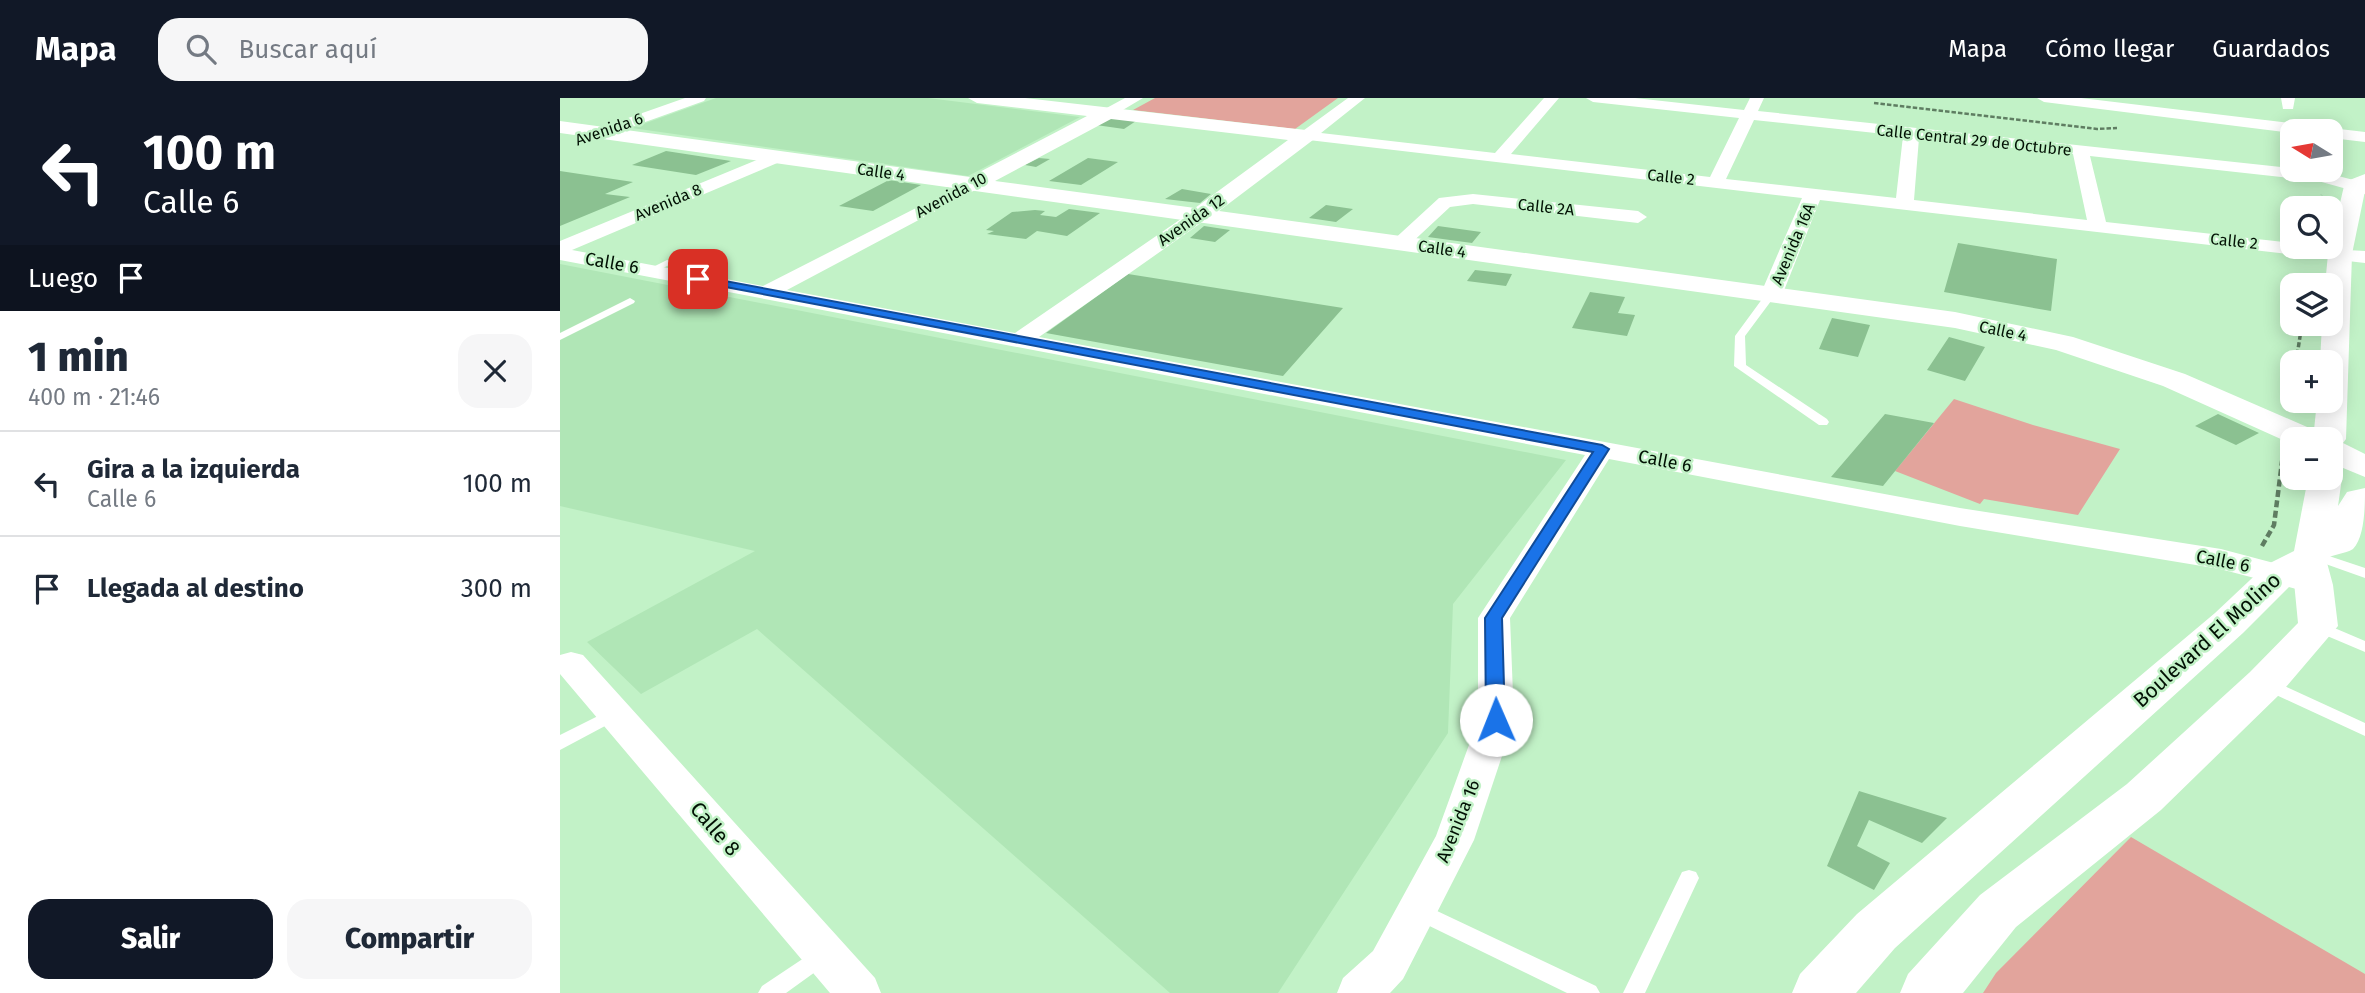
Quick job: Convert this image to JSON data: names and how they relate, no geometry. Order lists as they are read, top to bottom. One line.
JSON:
{"streets":{"street":["Avenida 6","Calle Central 29 de Octubre","Calle 4","Calle 2","Avenida 10","Avenida 8","Calle 2A","Avenida 12","Avenida 16A","Calle 6","Boulevard El Molino","Avenida 16","Calle 8"]},"crossings":[["Avenida 6","Calle 4"],["Calle 4","Avenida 10"],["Calle 4","Avenida 8"],["Calle 4","Calle 2A"],["Calle 4","Avenida 12"],["Calle 4","Avenida 16A"],["Calle 2","Avenida 10"],["Calle 2","Avenida 12"],["Calle 2","Avenida 16A"],["Avenida 10","Calle 6"],["Avenida 12","Calle 6"],["Calle 6","Boulevard El Molino"],["Calle 6","Avenida 16"]],"north":"left","page":{"header":"Mapa","search":"Buscar aquí","nav":["Mapa","Cómo llegar","Guardados"],"turn":["100 m","Calle 6"],"map_buttons":["+","−"],"then":"Luego","heading":["1 min","400 m · 21:46"],"list":[{"name":"Gira a la izquierda","note":"Calle 6","value":"100 m"},{"name":"Llegada al destino","value":"300 m"}],"buttons":["Salir","Compartir"]}}
